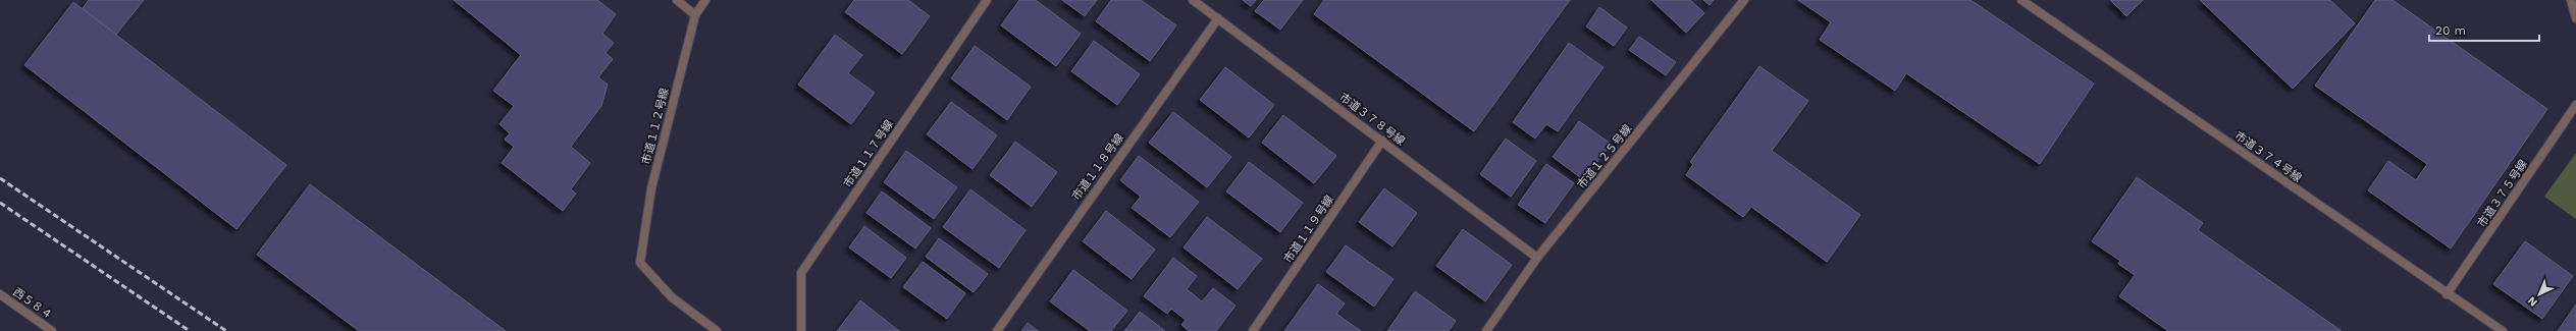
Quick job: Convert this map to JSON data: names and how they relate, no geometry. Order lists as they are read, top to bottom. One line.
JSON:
{"streets":{"street":["市道３７８号線","市道１１２号線","市道１１７号線","市道１２５号線","市道３７４号線","市道１１８号線","市道３７５号線","市道１１９号線","西５８４"]},"crossings":[["市道３７８号線","市道１２５号線"],["市道３７８号線","市道１１８号線"],["市道３７８号線","市道１１９号線"],["市道３７４号線","市道３７５号線"]],"scale_bar":"20 m","north":"bottom left"}
